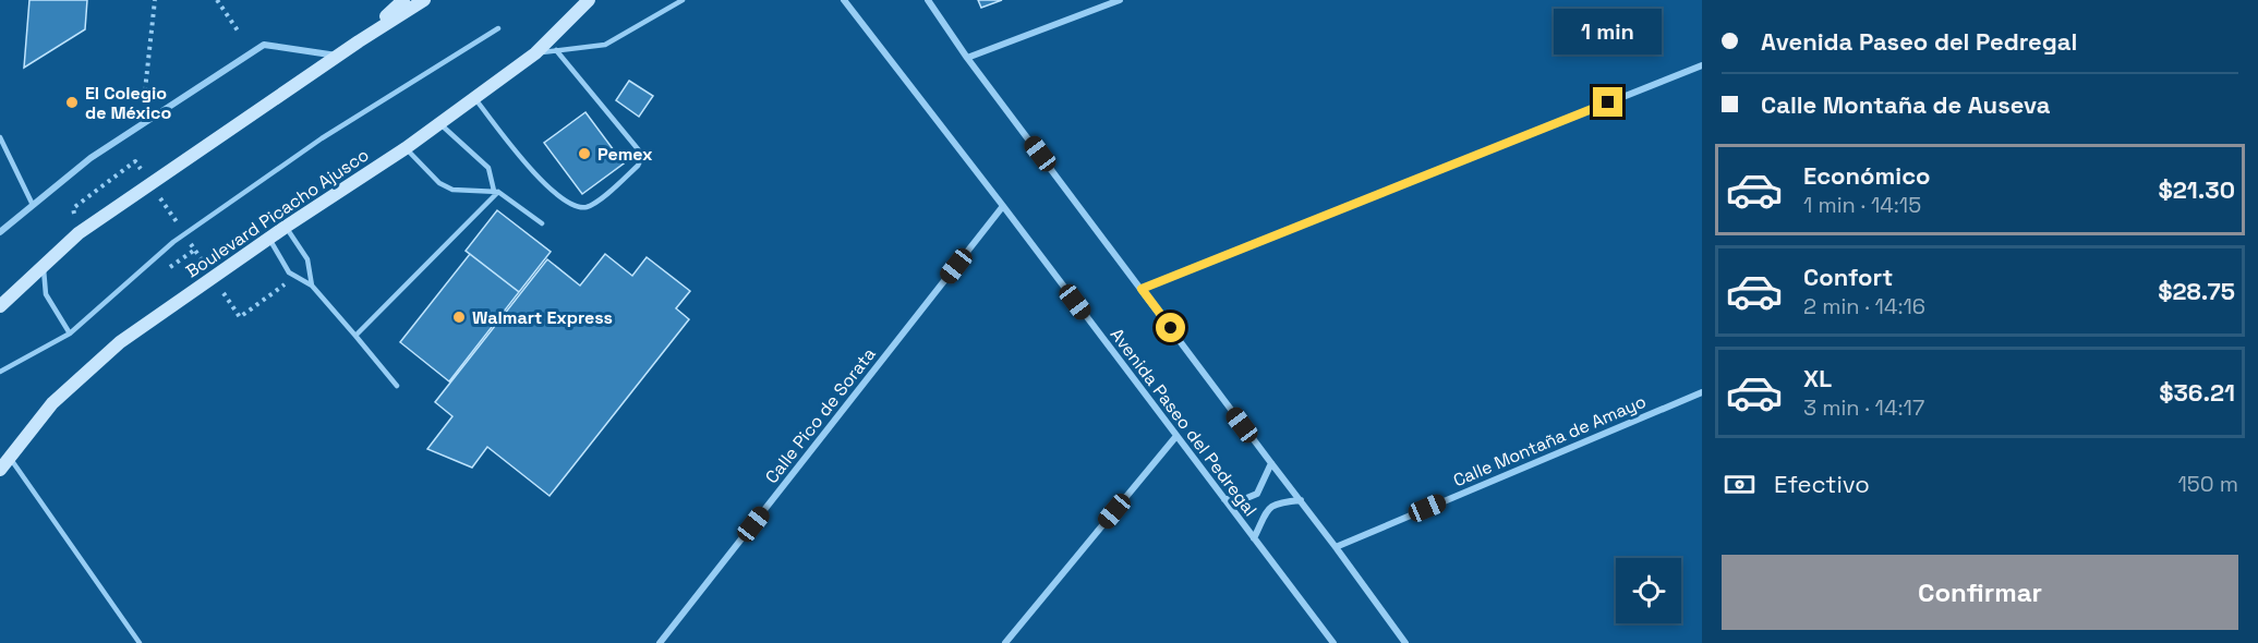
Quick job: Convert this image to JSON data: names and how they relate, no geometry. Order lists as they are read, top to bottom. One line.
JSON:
{"streets":{"main road":["Boulevard Picacho Ajusco"],"street":["Calle Pico de Sorata","Avenida Paseo del Pedregal","Calle Montaña de Amayo"]},"crossings":[["Calle Pico de Sorata","Avenida Paseo del Pedregal"]],"places":["El Colegio de México","Pemex","Walmart Express"],"page":{"banner":["Avenida Paseo del Pedregal","Calle Montaña de Auseva"],"bubble":"1 min","list":[{"name":"Económico","note":"1 min · 14:15","value":"$21.30"},{"name":"Confort","note":"2 min · 14:16","value":"$28.75"},{"name":"XL","note":"3 min · 14:17","value":"$36.21"}],"pay":["Efectivo","150 m"],"buttons":"Confirmar"}}
